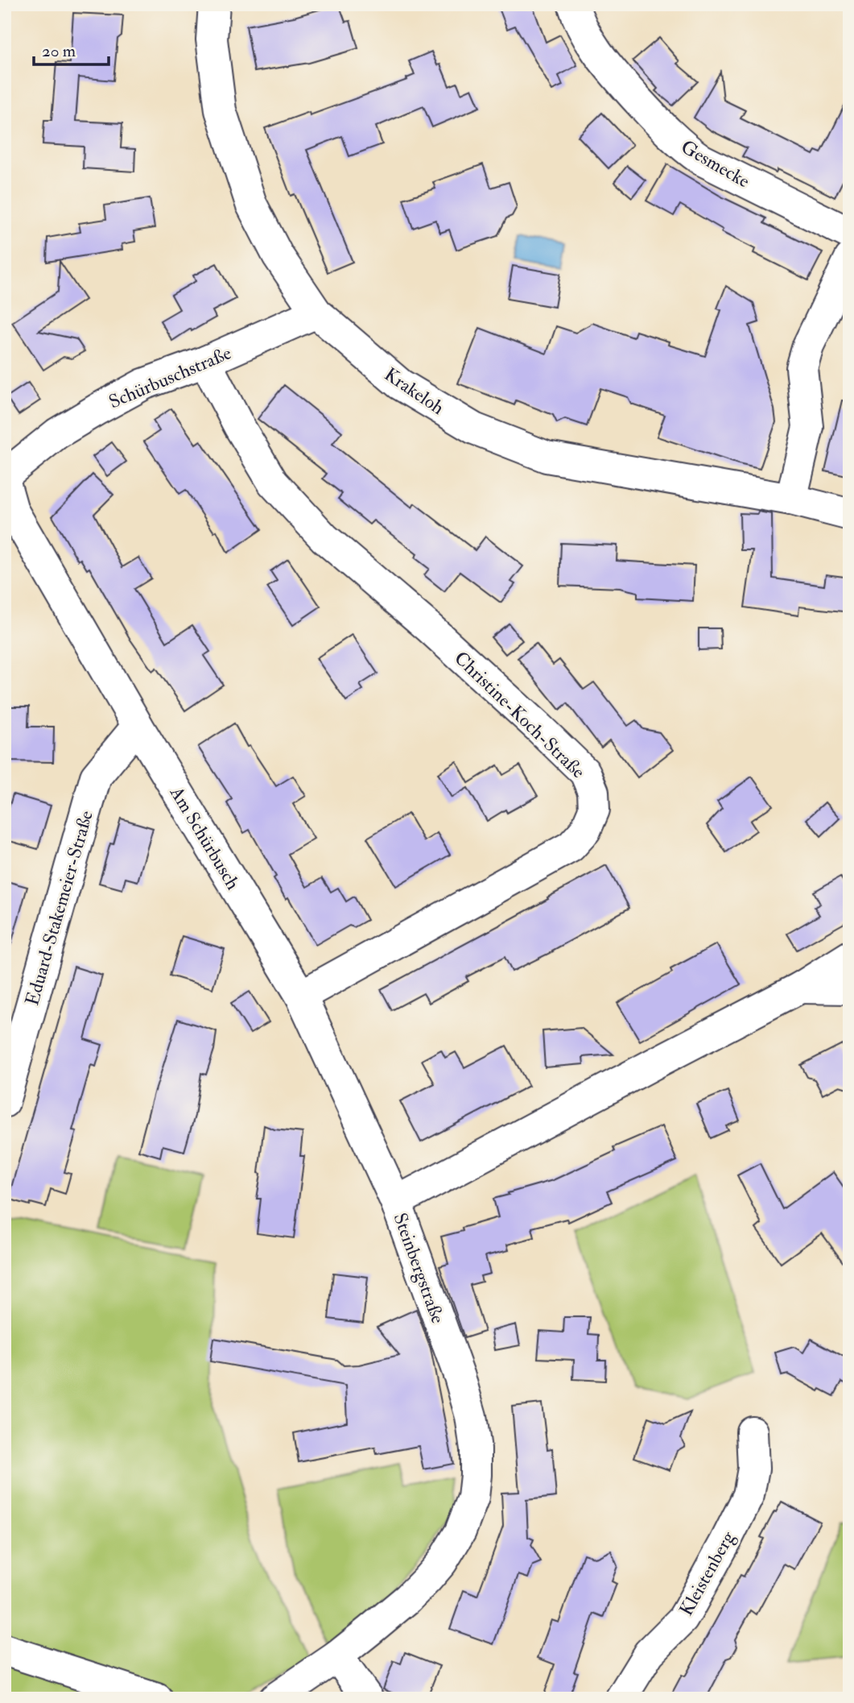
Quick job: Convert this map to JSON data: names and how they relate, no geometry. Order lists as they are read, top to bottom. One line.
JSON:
{"streets":{"street":["Gesmecke","Schürbuschstraße","Krakeloh","Christine-Koch-Straße","Am Schürbusch","Eduard-Stakemeier-Straße","Steinbergstraße","Kleistenberg"]},"crossings":[["Schürbuschstraße","Krakeloh"],["Schürbuschstraße","Christine-Koch-Straße"],["Schürbuschstraße","Am Schürbusch"],["Christine-Koch-Straße","Am Schürbusch"],["Am Schürbusch","Eduard-Stakemeier-Straße"],["Am Schürbusch","Steinbergstraße"]],"scale_bar":"20 m"}
